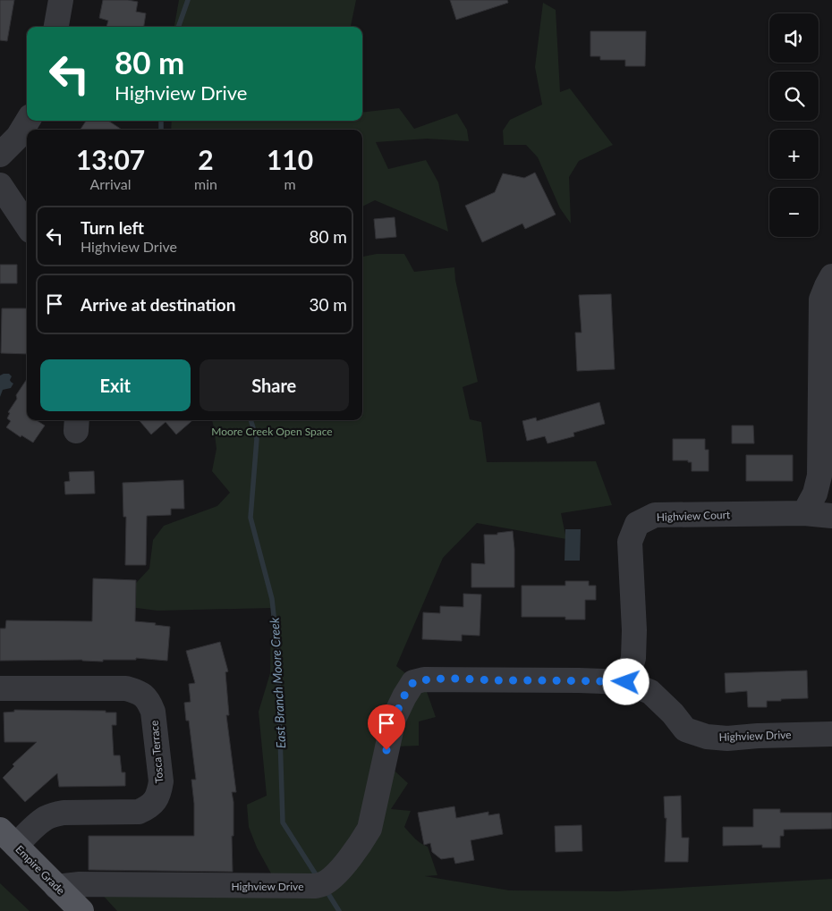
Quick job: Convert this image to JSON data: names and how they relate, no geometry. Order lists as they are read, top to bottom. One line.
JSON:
{"streets":{"main road":["Empire Grade"],"street":["Highview Court","Highview Drive","Tosca Terrace"]},"crossings":[["Highview Court","Highview Drive"],["Highview Drive","Empire Grade"],["Tosca Terrace","Empire Grade"]],"water":["East Branch Moore Creek"],"parks":["Moore Creek Open Space"],"page":{"map_buttons":["+","−"],"turn":["80 m","Highview Drive"],"eta":["13:07","Arrival","2","min","110","m"],"list":[{"name":"Turn left","note":"Highview Drive","value":"80 m"},{"name":"Arrive at destination","value":"30 m"}],"buttons":["Exit","Share"]}}
